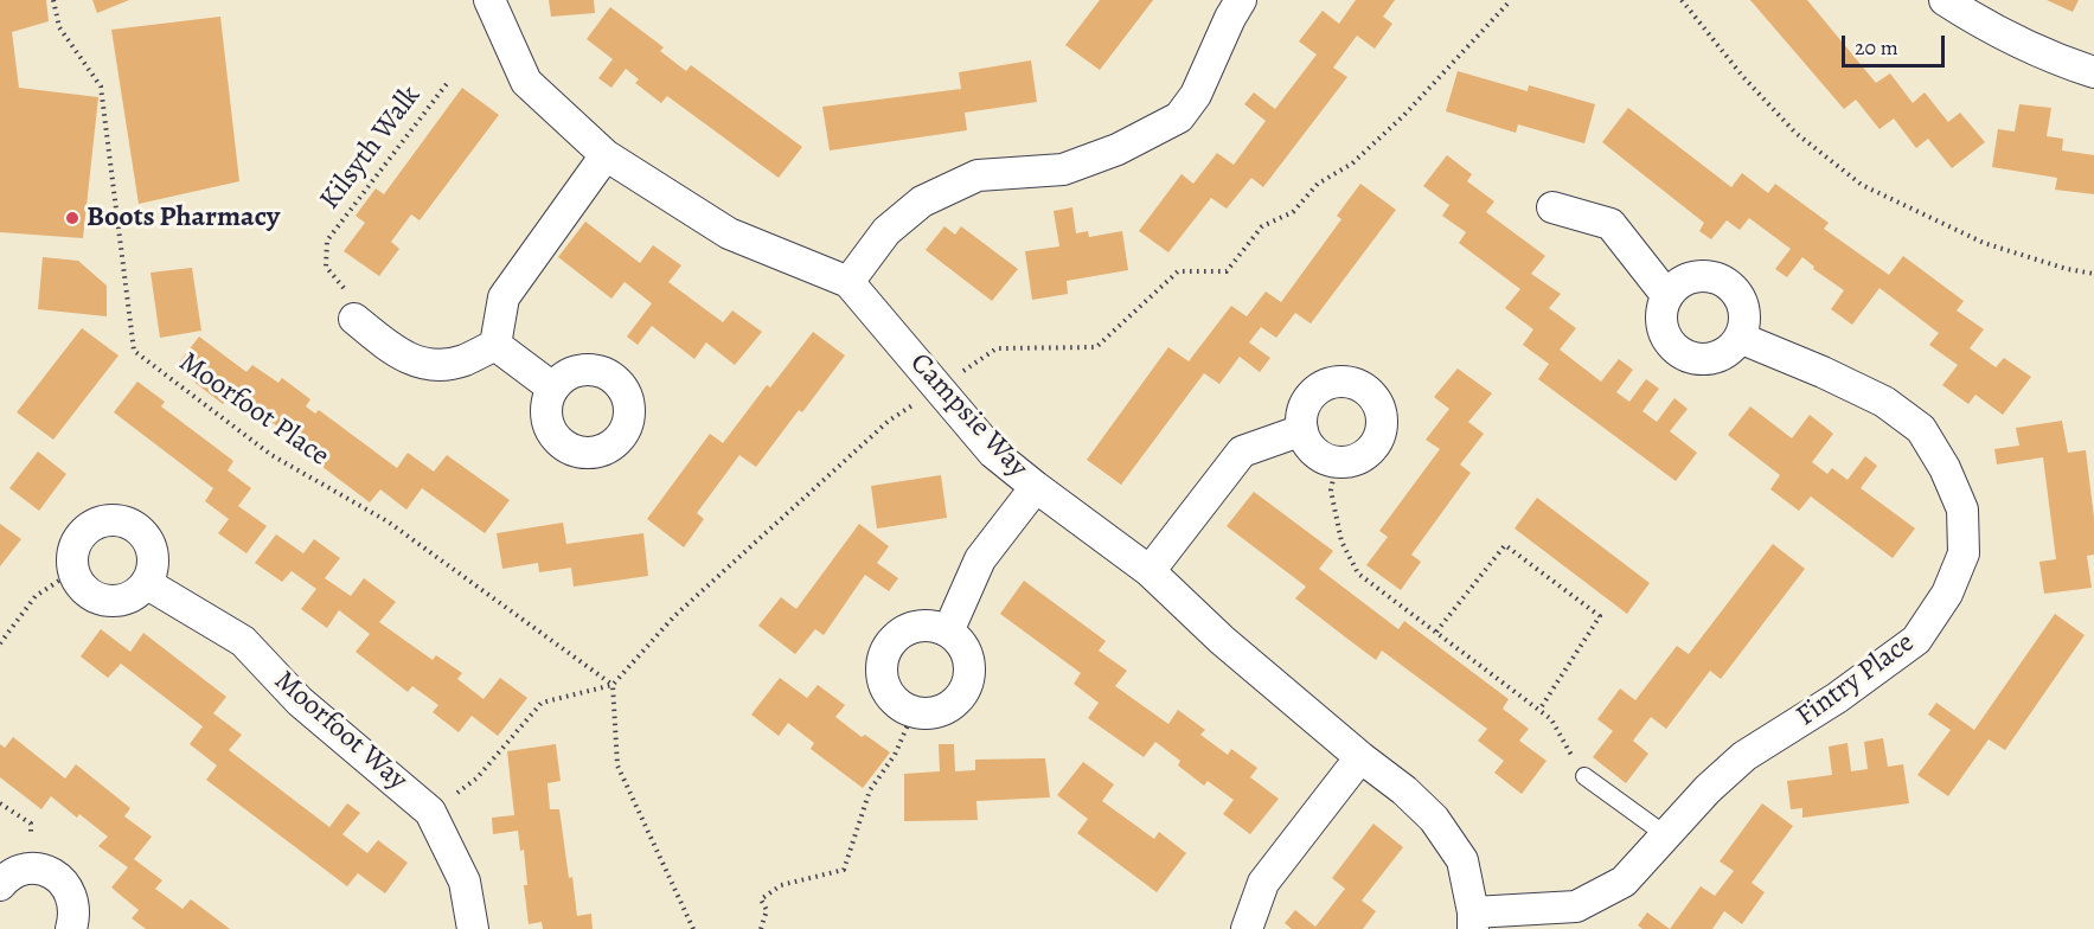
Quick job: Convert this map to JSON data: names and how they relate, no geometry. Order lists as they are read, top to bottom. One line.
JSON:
{"streets":{"street":["Campsie Way","Fintry Place","Moorfoot Way"],"path":["Kilsyth Walk","Moorfoot Place"]},"crossings":[["Moorfoot Place","Moorfoot Way"],["Campsie Way","Fintry Place"]],"places":["Boots Pharmacy"],"scale_bar":"20 m"}
